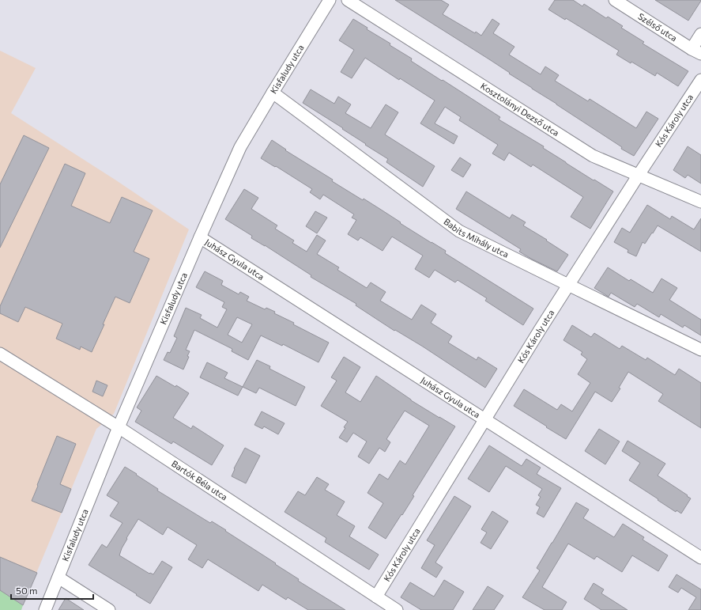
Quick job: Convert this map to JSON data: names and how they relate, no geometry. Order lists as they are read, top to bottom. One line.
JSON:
{"streets":{"street":["Szélső utca","Kisfaludy utca","Kosztolányi Dezső utca","Kós Károly utca","Babits Mihály utca","Juhász Gyula utca","Bartók Béla utca"]},"crossings":[["Kisfaludy utca","Babits Mihály utca"],["Kisfaludy utca","Juhász Gyula utca"],["Kisfaludy utca","Bartók Béla utca"],["Kosztolányi Dezső utca","Kós Károly utca"],["Kós Károly utca","Babits Mihály utca"],["Kós Károly utca","Juhász Gyula utca"],["Kós Károly utca","Bartók Béla utca"]],"scale_bar":"50 m"}
